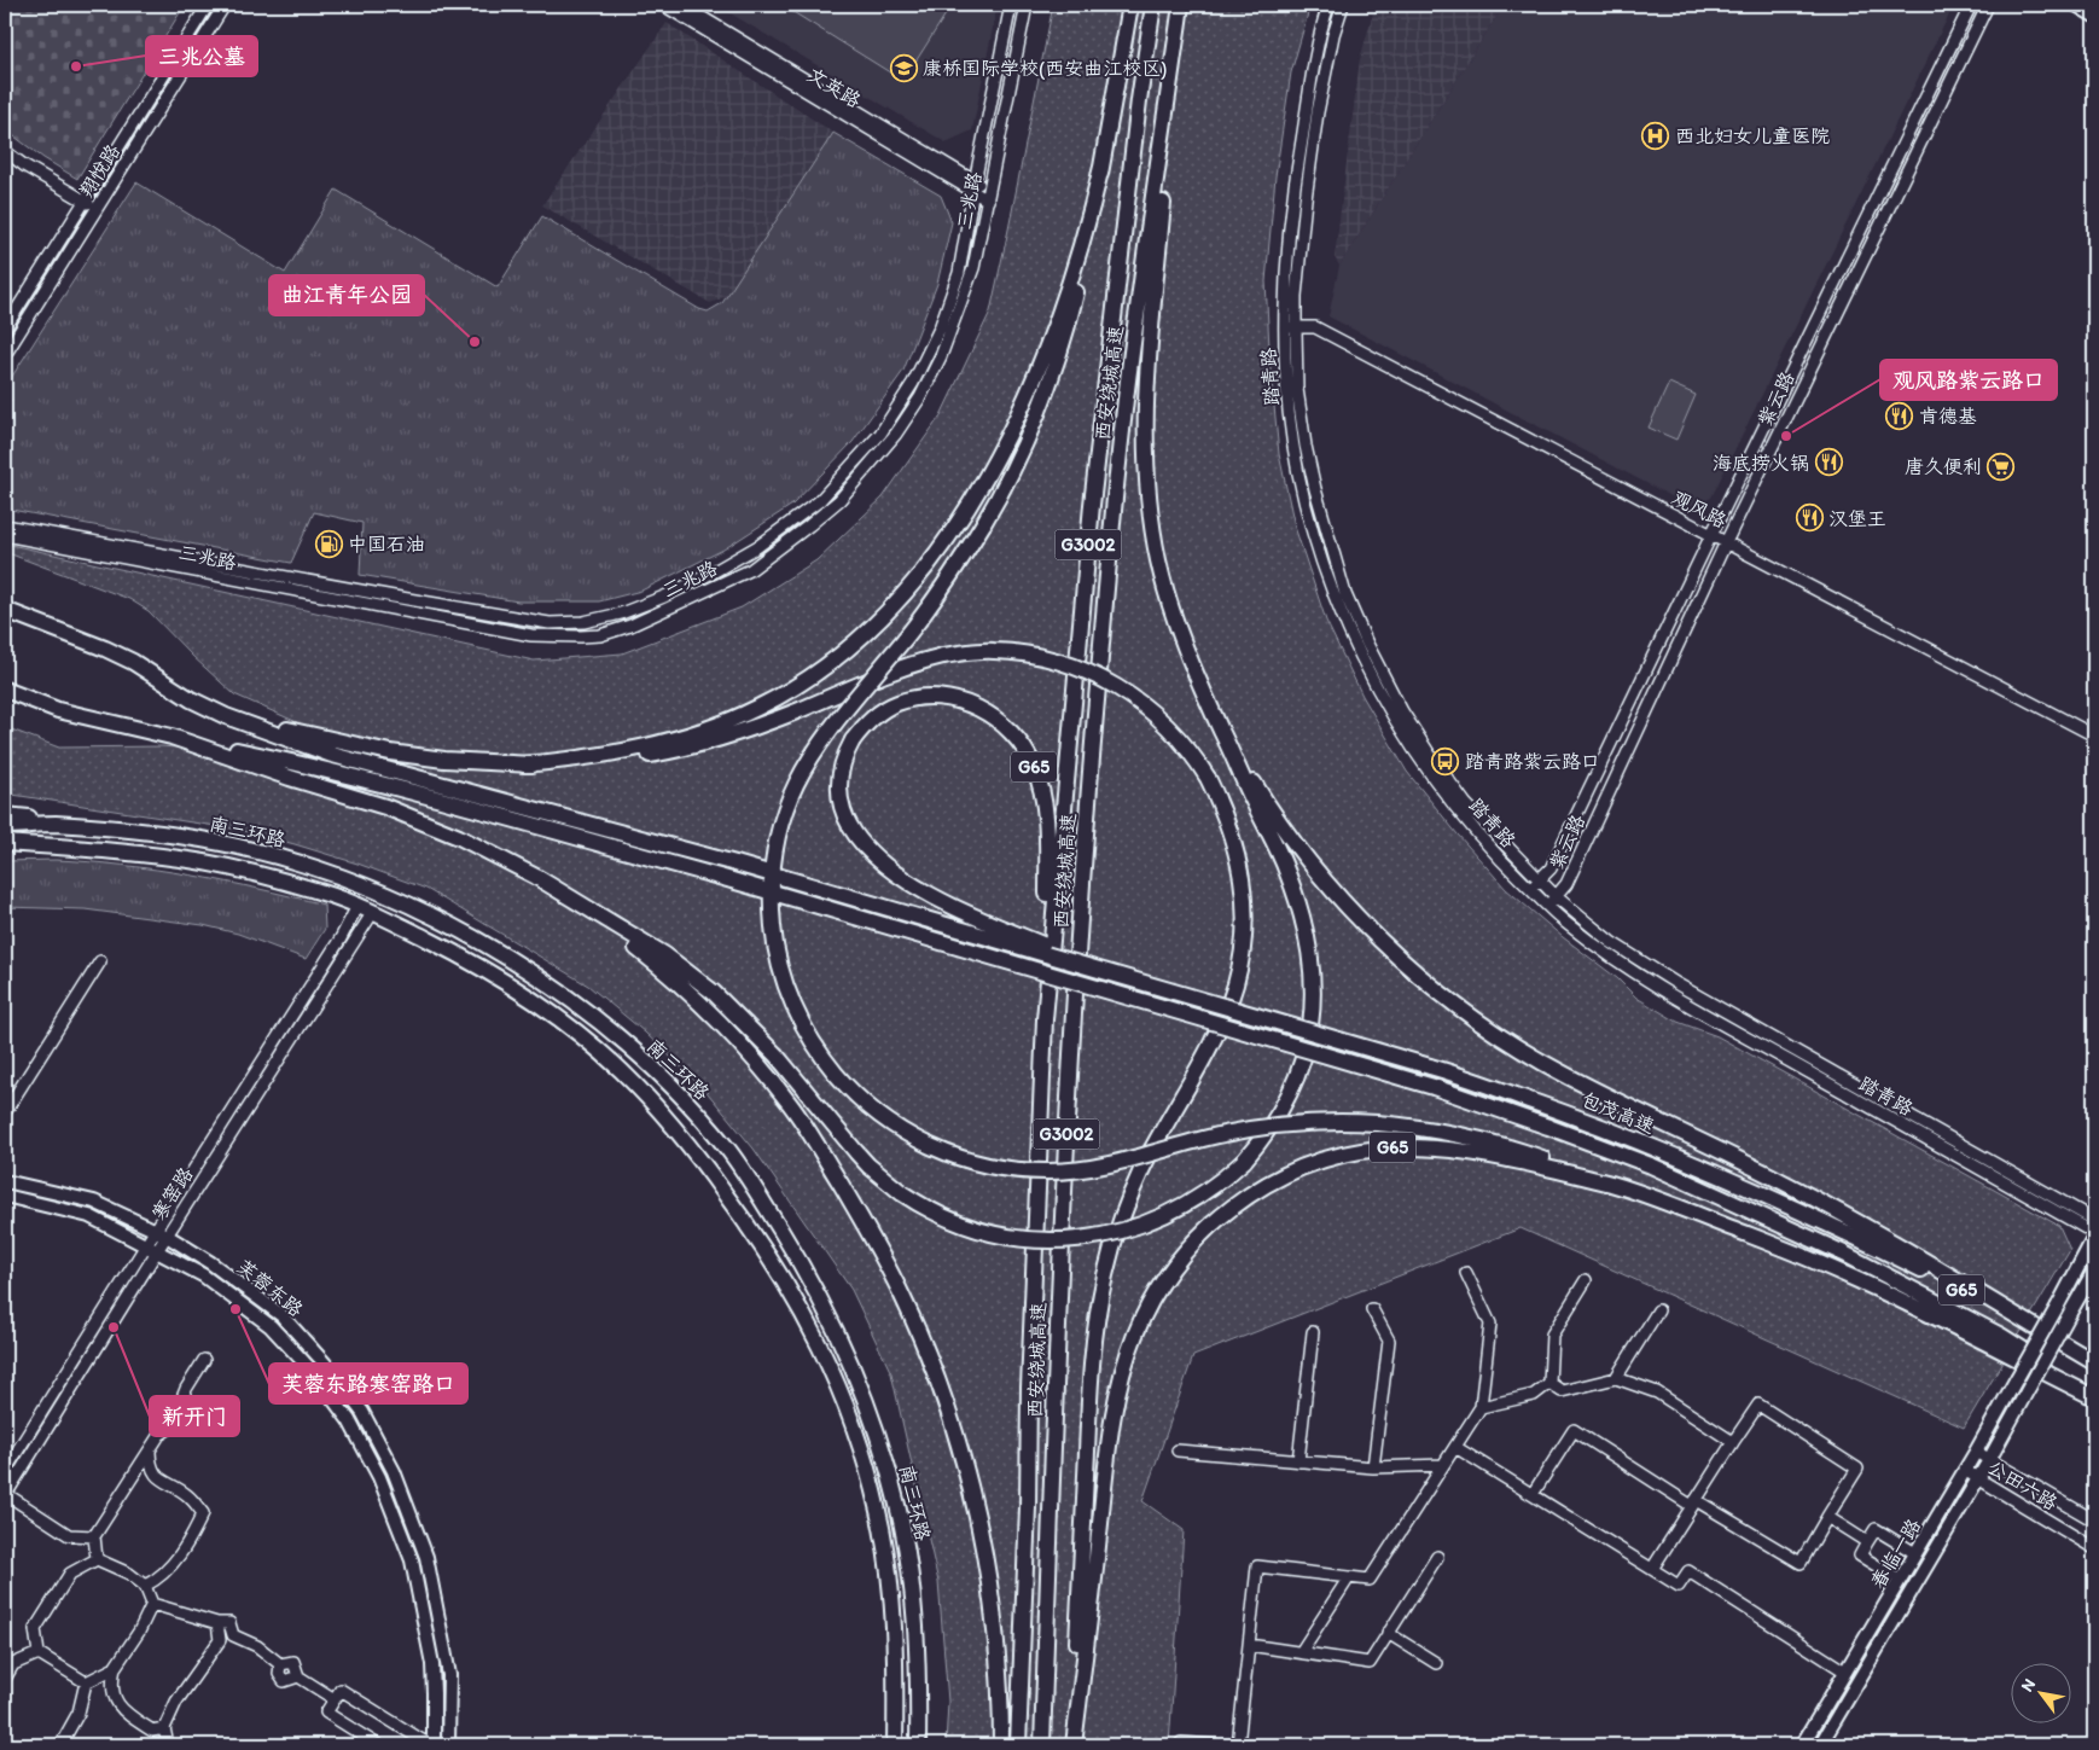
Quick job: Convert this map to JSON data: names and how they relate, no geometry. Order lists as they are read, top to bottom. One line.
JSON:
{"streets":{"highway":["西安绕城高速","G3002","G65","南三环路","包茂高速"],"main road":["芙蓉东路","春临一路"],"street":["文英路","翔悦路","三兆路","踏青路","紫云路","观风路","寒窑路","公田六路"]},"crossings":[["文英路","三兆路"],["踏青路","紫云路"],["踏青路","观风路"],["踏青路","春临一路"],["西安绕城高速","G65"],["紫云路","观风路"],["G65","包茂高速"],["南三环路","寒窑路"],["寒窑路","芙蓉东路"],["公田六路","春临一路"]],"places":{"other":["三兆公墓","曲江青年公园","观风路紫云路口","芙蓉东路寒窑路口","新开门"],"school or university":["康桥国际学校(西安曲江校区)"],"hospital":["西北妇女儿童医院"],"restaurant":["肯德基","海底捞火锅","汉堡王"],"supermarket":["唐久便利"],"fuel station":["中国石油"],"bus stop":["踏青路紫云路口"]},"north":"top left"}
